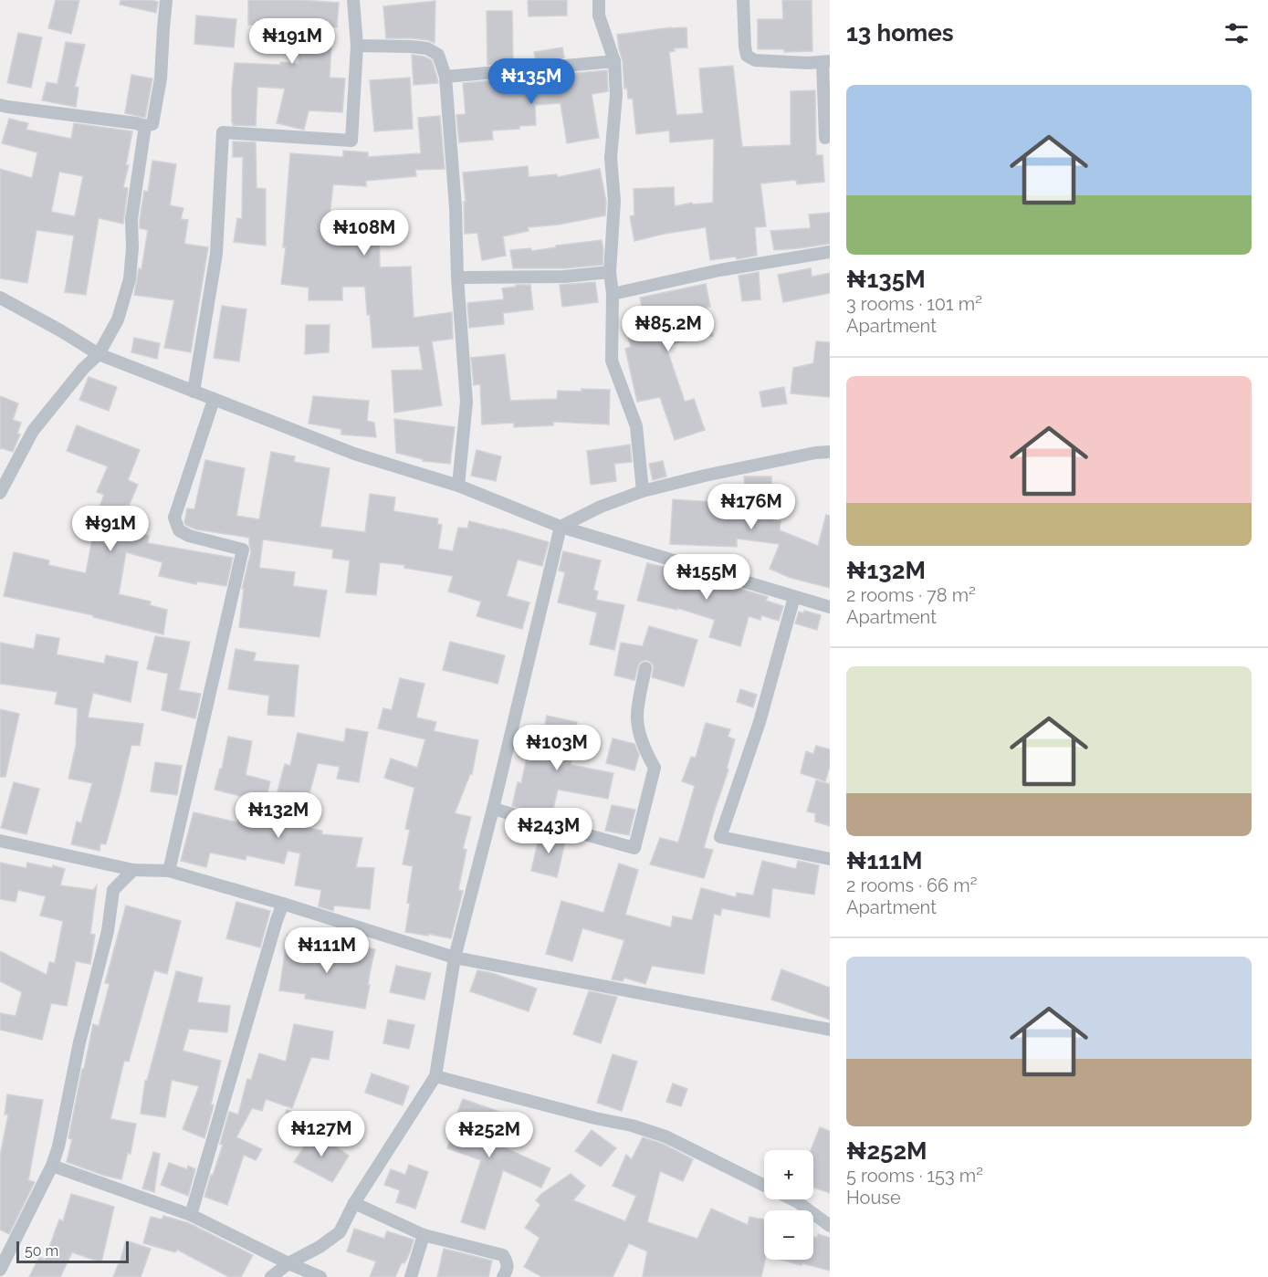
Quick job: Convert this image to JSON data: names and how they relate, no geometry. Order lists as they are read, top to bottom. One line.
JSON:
{"scale_bar":"50 m","page":{"heading":"13 homes","price":["₦191M","₦135M","₦108M","₦85.2M","₦176M","₦91M","₦155M","₦103M","₦132M","₦243M","₦111M","₦127M","₦252M"],"list":[{"name":"₦135M","note":"3 rooms · 101 m² · Apartment"},{"name":"₦132M","note":"2 rooms · 78 m² · Apartment"},{"name":"₦111M","note":"2 rooms · 66 m² · Apartment"},{"name":"₦252M","note":"5 rooms · 153 m² · House"}],"map_buttons":["+","−"],"scale":"50 m"}}
